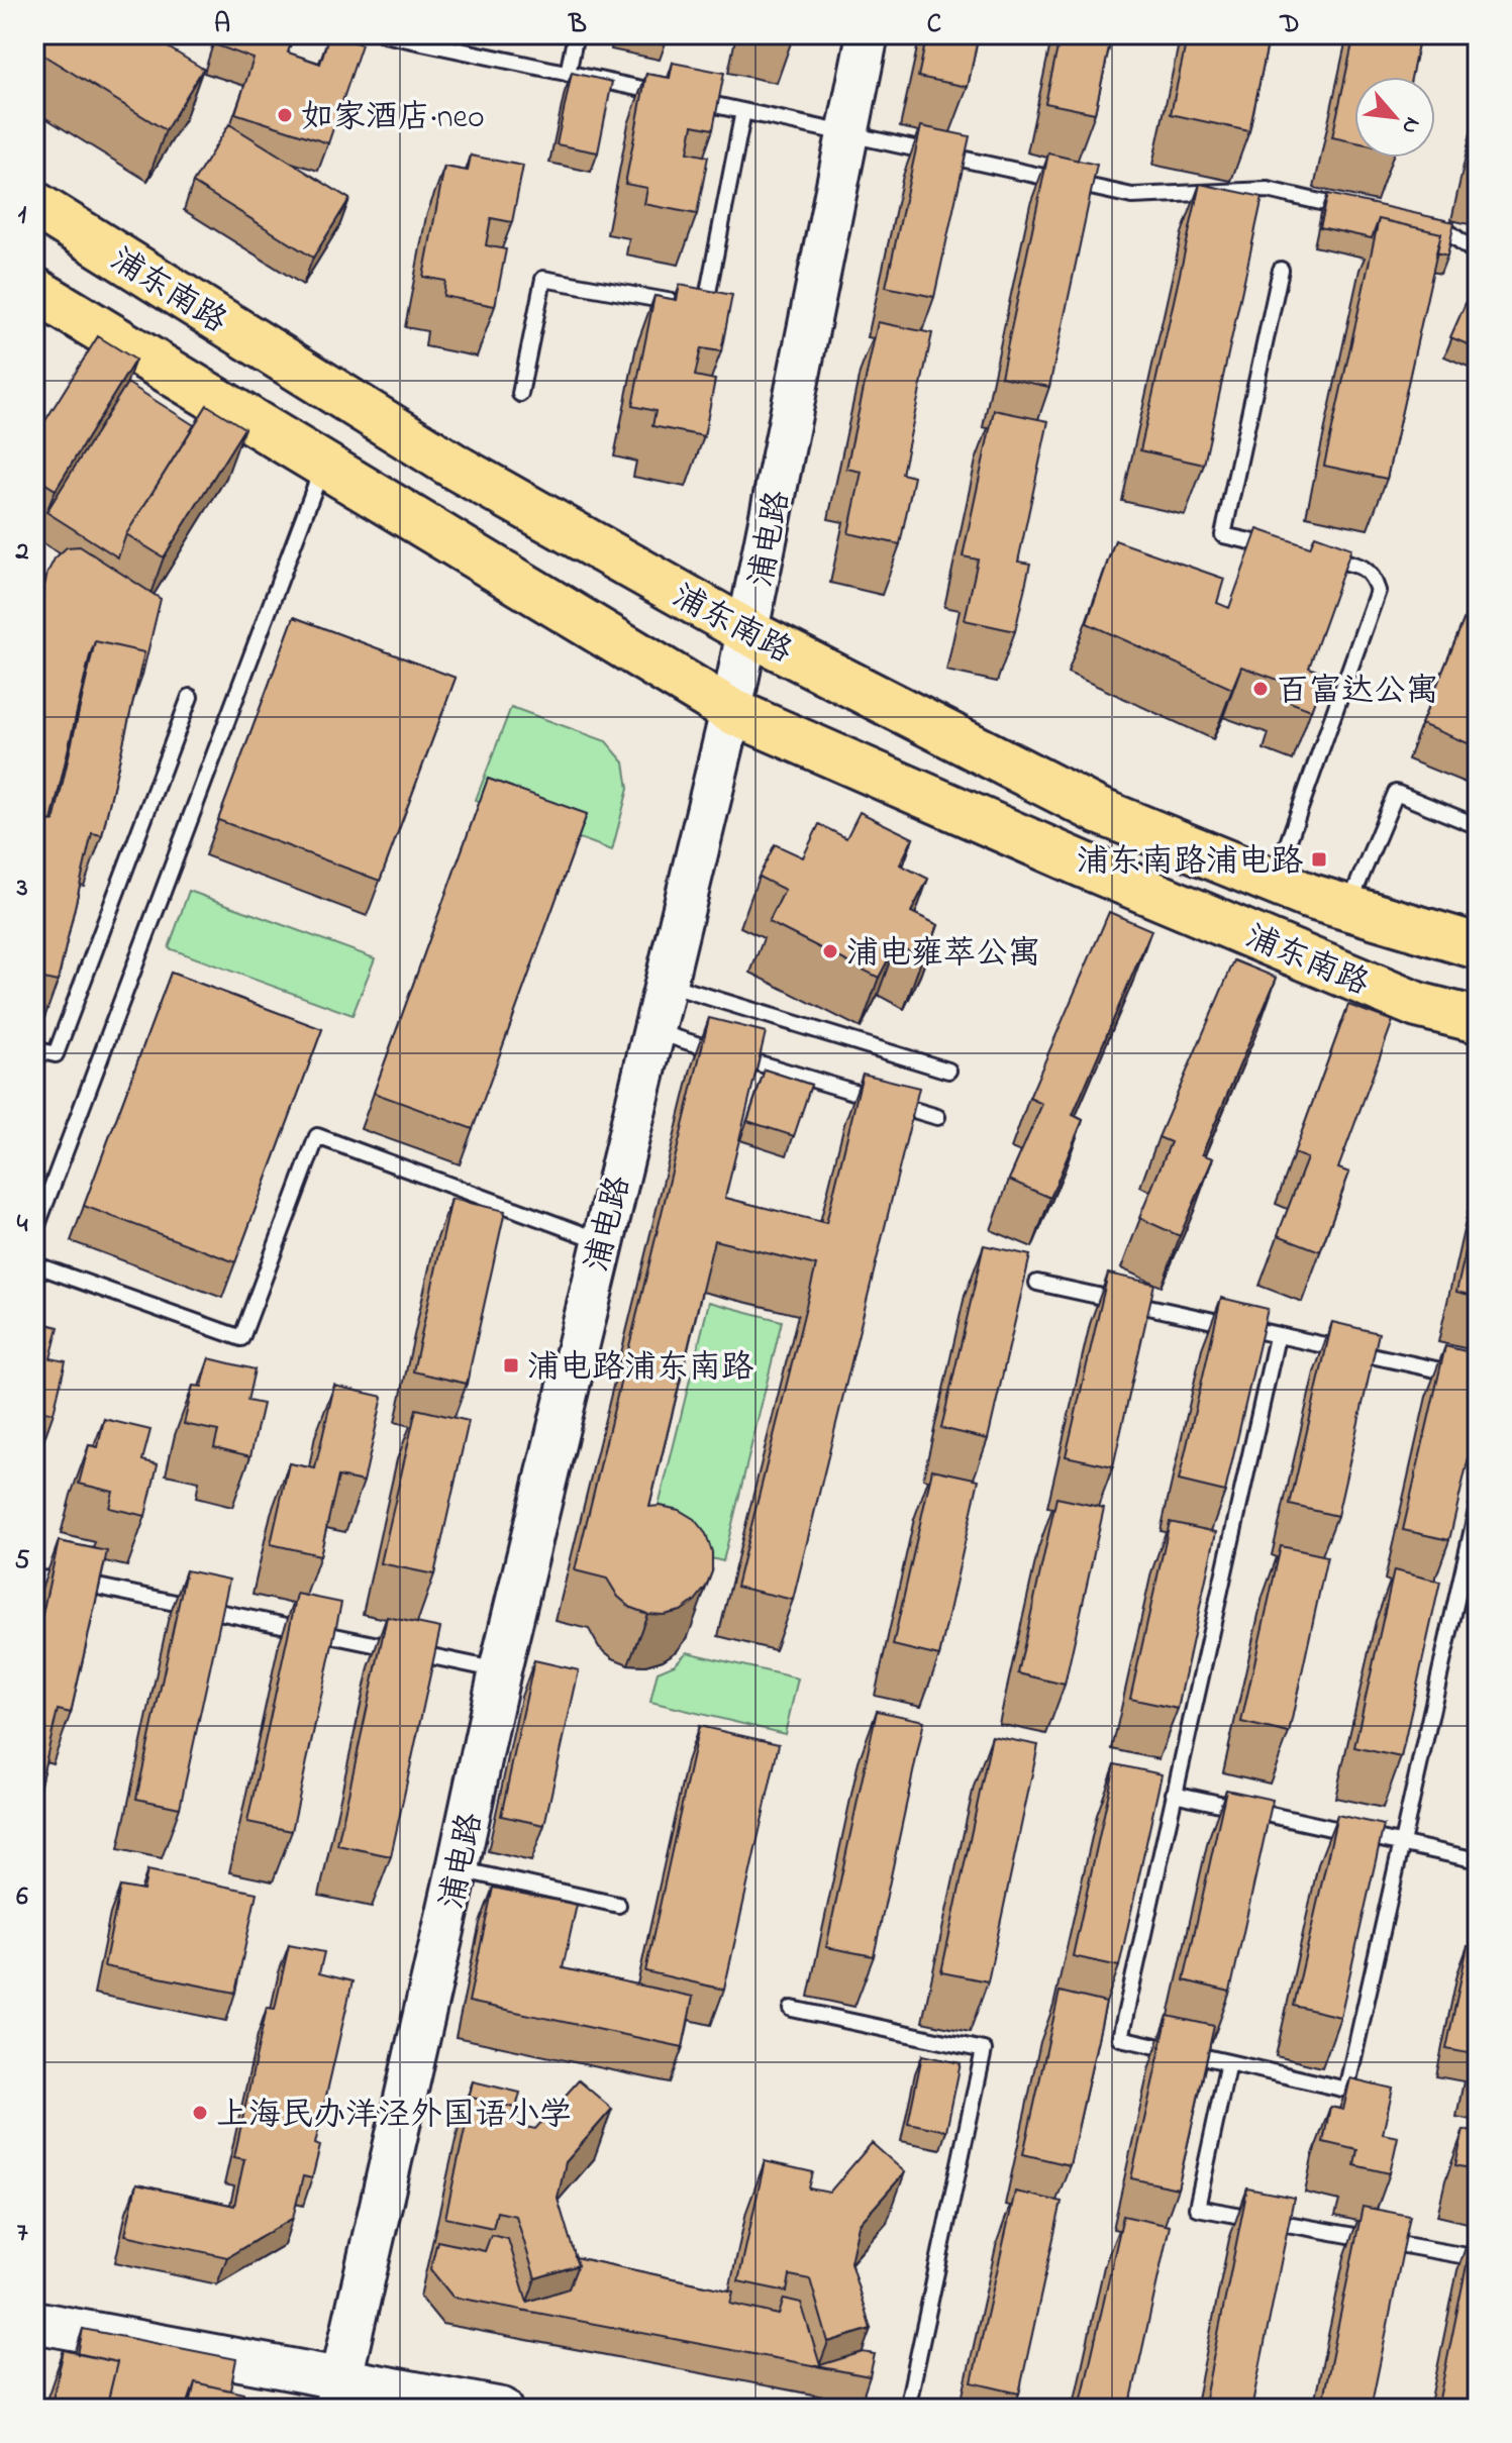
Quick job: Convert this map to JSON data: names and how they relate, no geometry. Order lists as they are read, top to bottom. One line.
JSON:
{"streets":{"main road":["浦东南路"],"street":["浦电路"]},"crossings":[["浦东南路","浦电路"]],"places":{"other":["如家酒店·neo","百富达公寓","浦电雍萃公寓","上海民办洋泾外国语小学"],"transit":["浦东南路浦电路","浦电路浦东南路"]},"north":"bottom right","grid":{"columns":["A","B","C","D"],"rows":["1","2","3","4","5","6","7"]}}
